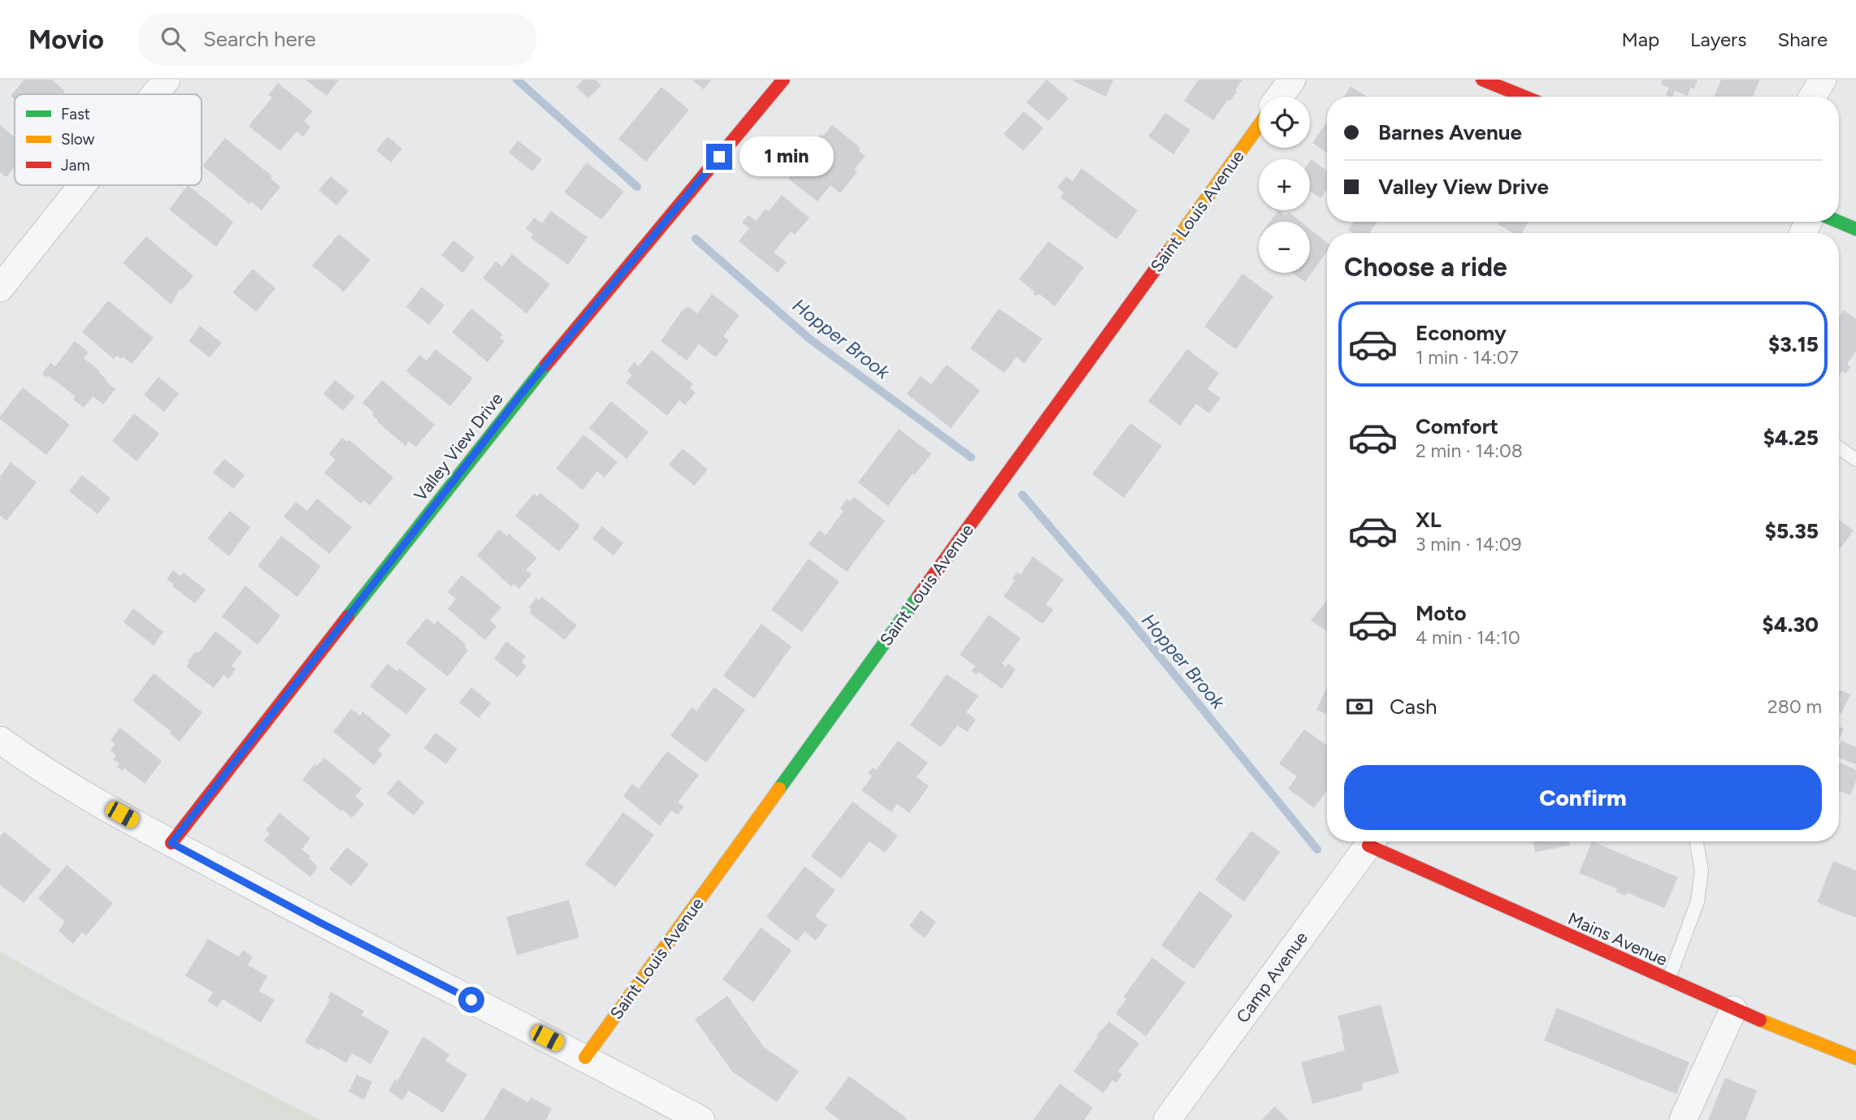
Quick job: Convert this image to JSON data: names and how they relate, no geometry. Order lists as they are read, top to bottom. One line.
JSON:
{"streets":{"street":["Saint Louis Avenue","Valley View Drive","Mains Avenue","Camp Avenue"]},"water":["Hopper Brook"],"legend":["Fast","Slow","Jam"],"page":{"header":"Movio","search":"Search here","nav":["Map","Layers","Share"],"map_buttons":["+","−"],"banner":["Barnes Avenue","Valley View Drive"],"bubble":"1 min","heading":"Choose a ride","list":[{"name":"Economy","note":"1 min · 14:07","value":"$3.15"},{"name":"Comfort","note":"2 min · 14:08","value":"$4.25"},{"name":"XL","note":"3 min · 14:09","value":"$5.35"},{"name":"Moto","note":"4 min · 14:10","value":"$4.30"}],"pay":["Cash","280 m"],"buttons":"Confirm"}}
